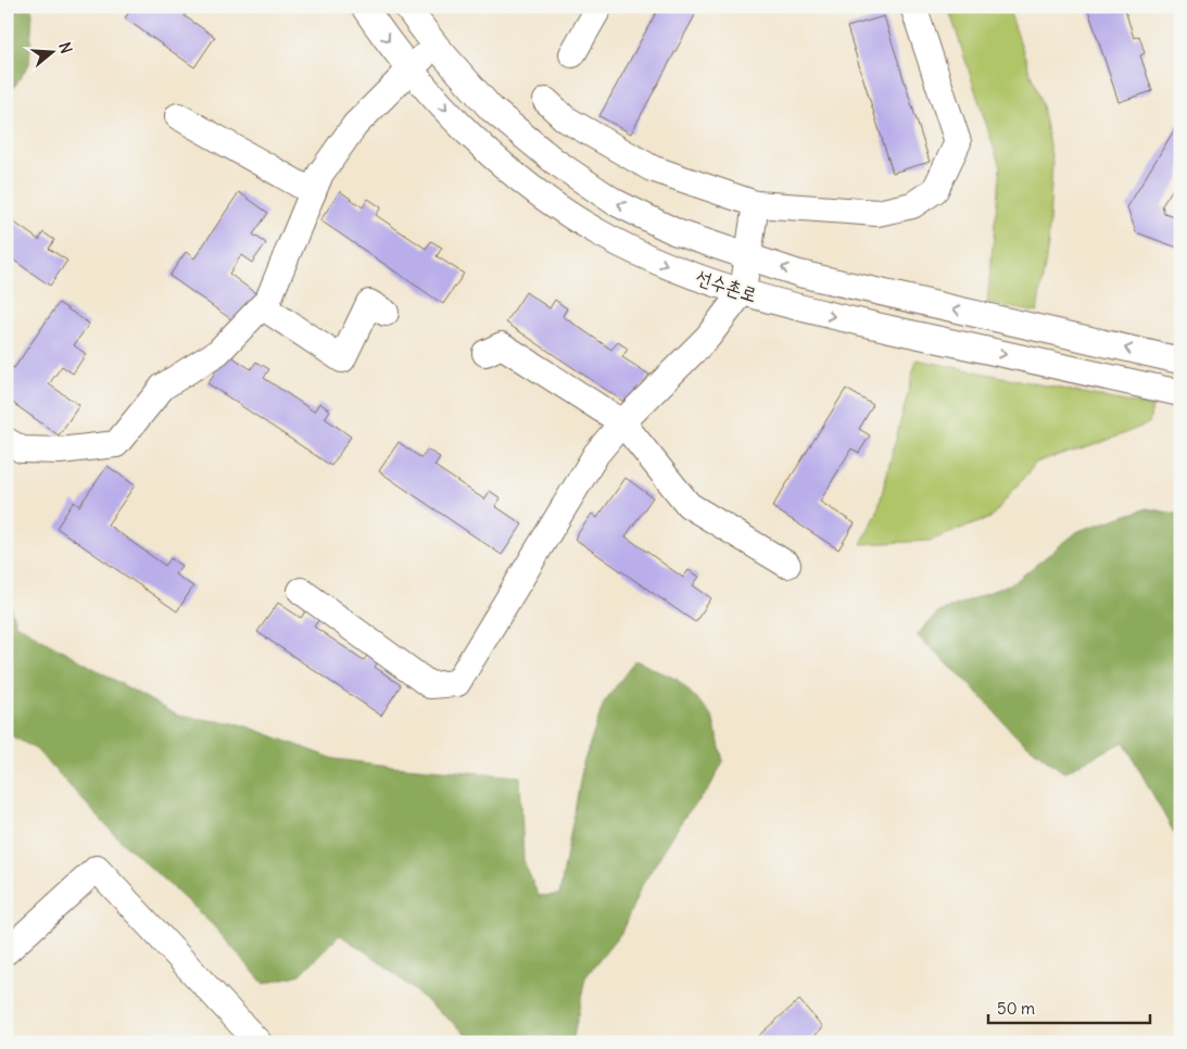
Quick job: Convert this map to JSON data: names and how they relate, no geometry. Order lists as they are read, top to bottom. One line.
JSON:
{"streets":{"street":["선수촌로"]},"scale_bar":"50 m","north":"right"}
